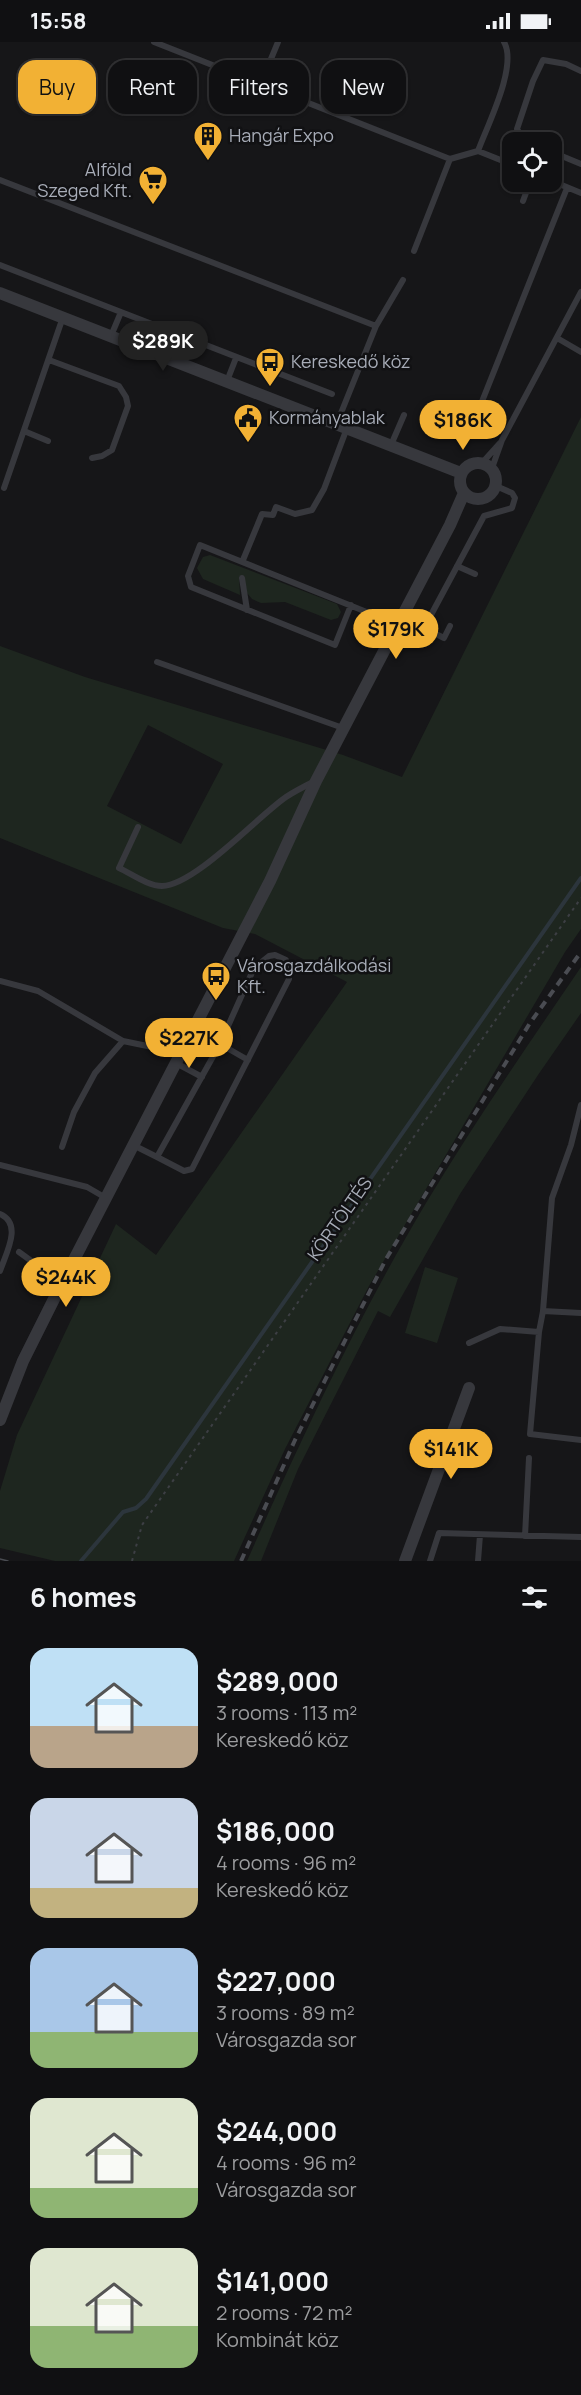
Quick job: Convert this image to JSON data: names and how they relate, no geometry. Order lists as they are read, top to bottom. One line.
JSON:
{"streets":{"path":["KÖRTÖLTÉS"]},"places":{"building":["Hangár Expo"],"supermarket":["Alföld Szeged Kft."],"bus stop":["Kereskedő köz","Városgazdálkodási Kft."],"public building":["Kormányablak"]},"page":{"status":"15:58","chip":["Buy","Rent","Filters","New"],"price":["$289K","$186K","$179K","$227K","$244K","$141K"],"heading":"6 homes","list":[{"name":"$289,000","note":"3 rooms · 113 m² · Kereskedő köz"},{"name":"$186,000","note":"4 rooms · 96 m² · Kereskedő köz"},{"name":"$227,000","note":"3 rooms · 89 m² · Városgazda sor"},{"name":"$244,000","note":"4 rooms · 96 m² · Városgazda sor"},{"name":"$141,000","note":"2 rooms · 72 m² · Kombinát köz"}]}}
